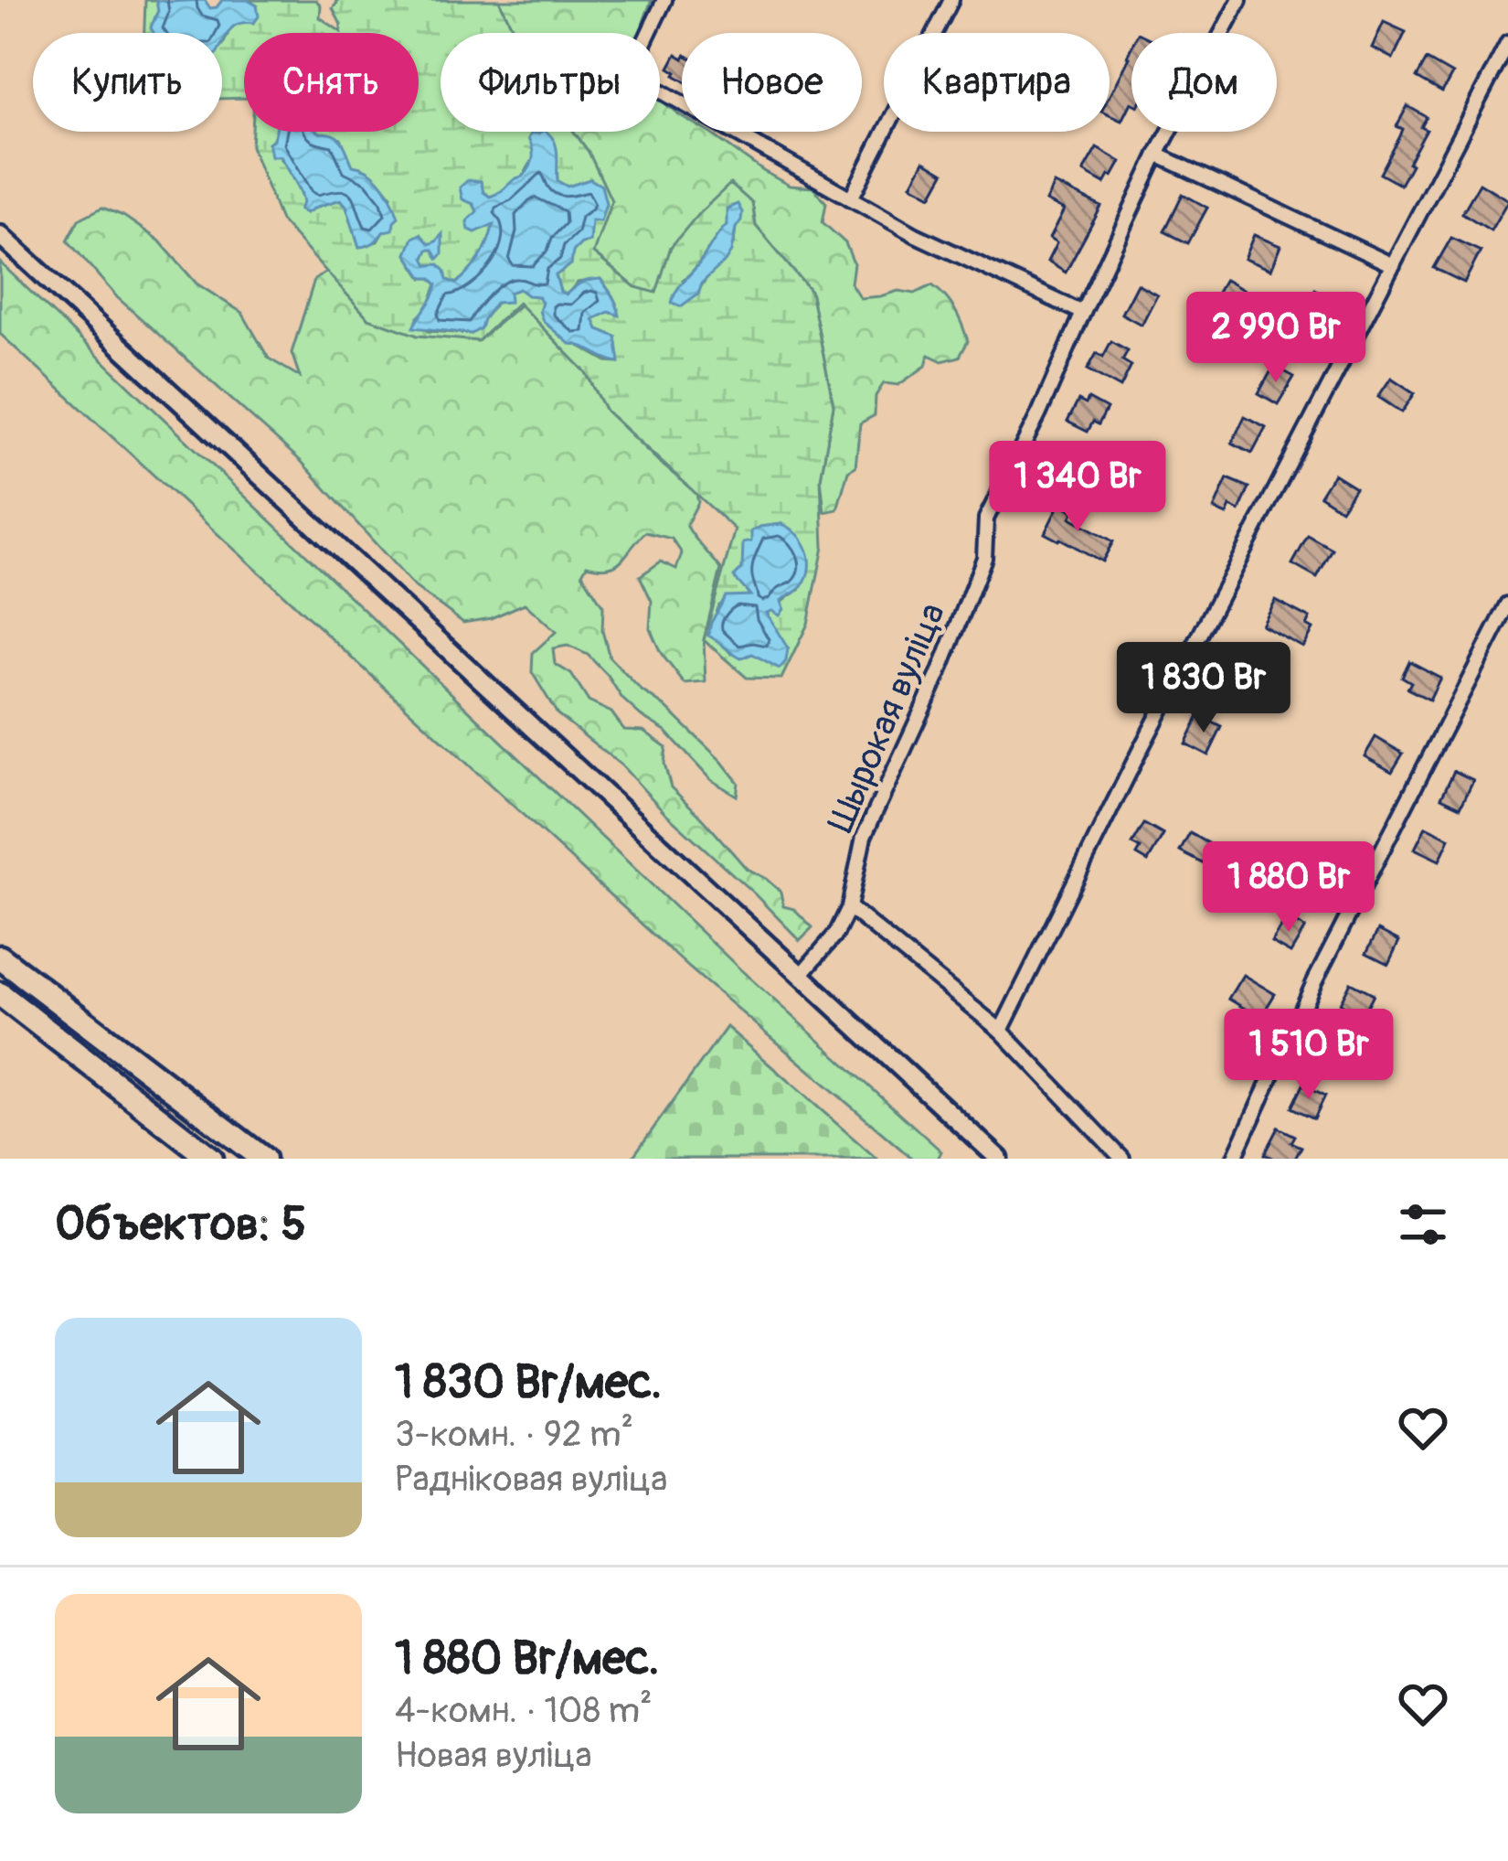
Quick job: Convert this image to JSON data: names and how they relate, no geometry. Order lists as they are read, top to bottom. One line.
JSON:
{"streets":{"street":["Шырокая вуліца"]},"page":{"chip":["Купить","Снять","Фильтры","Новое","Квартира","Дом"],"price":["2 990 Br","1 340 Br","1 830 Br","1 880 Br","1 510 Br"],"heading":"Объектов: 5","list":[{"name":"1 830 Br/мес.","note":"3-комн. · 92 m² · Радніковая вуліца"},{"name":"1 880 Br/мес.","note":"4-комн. · 108 m² · Новая вуліца"}]}}
